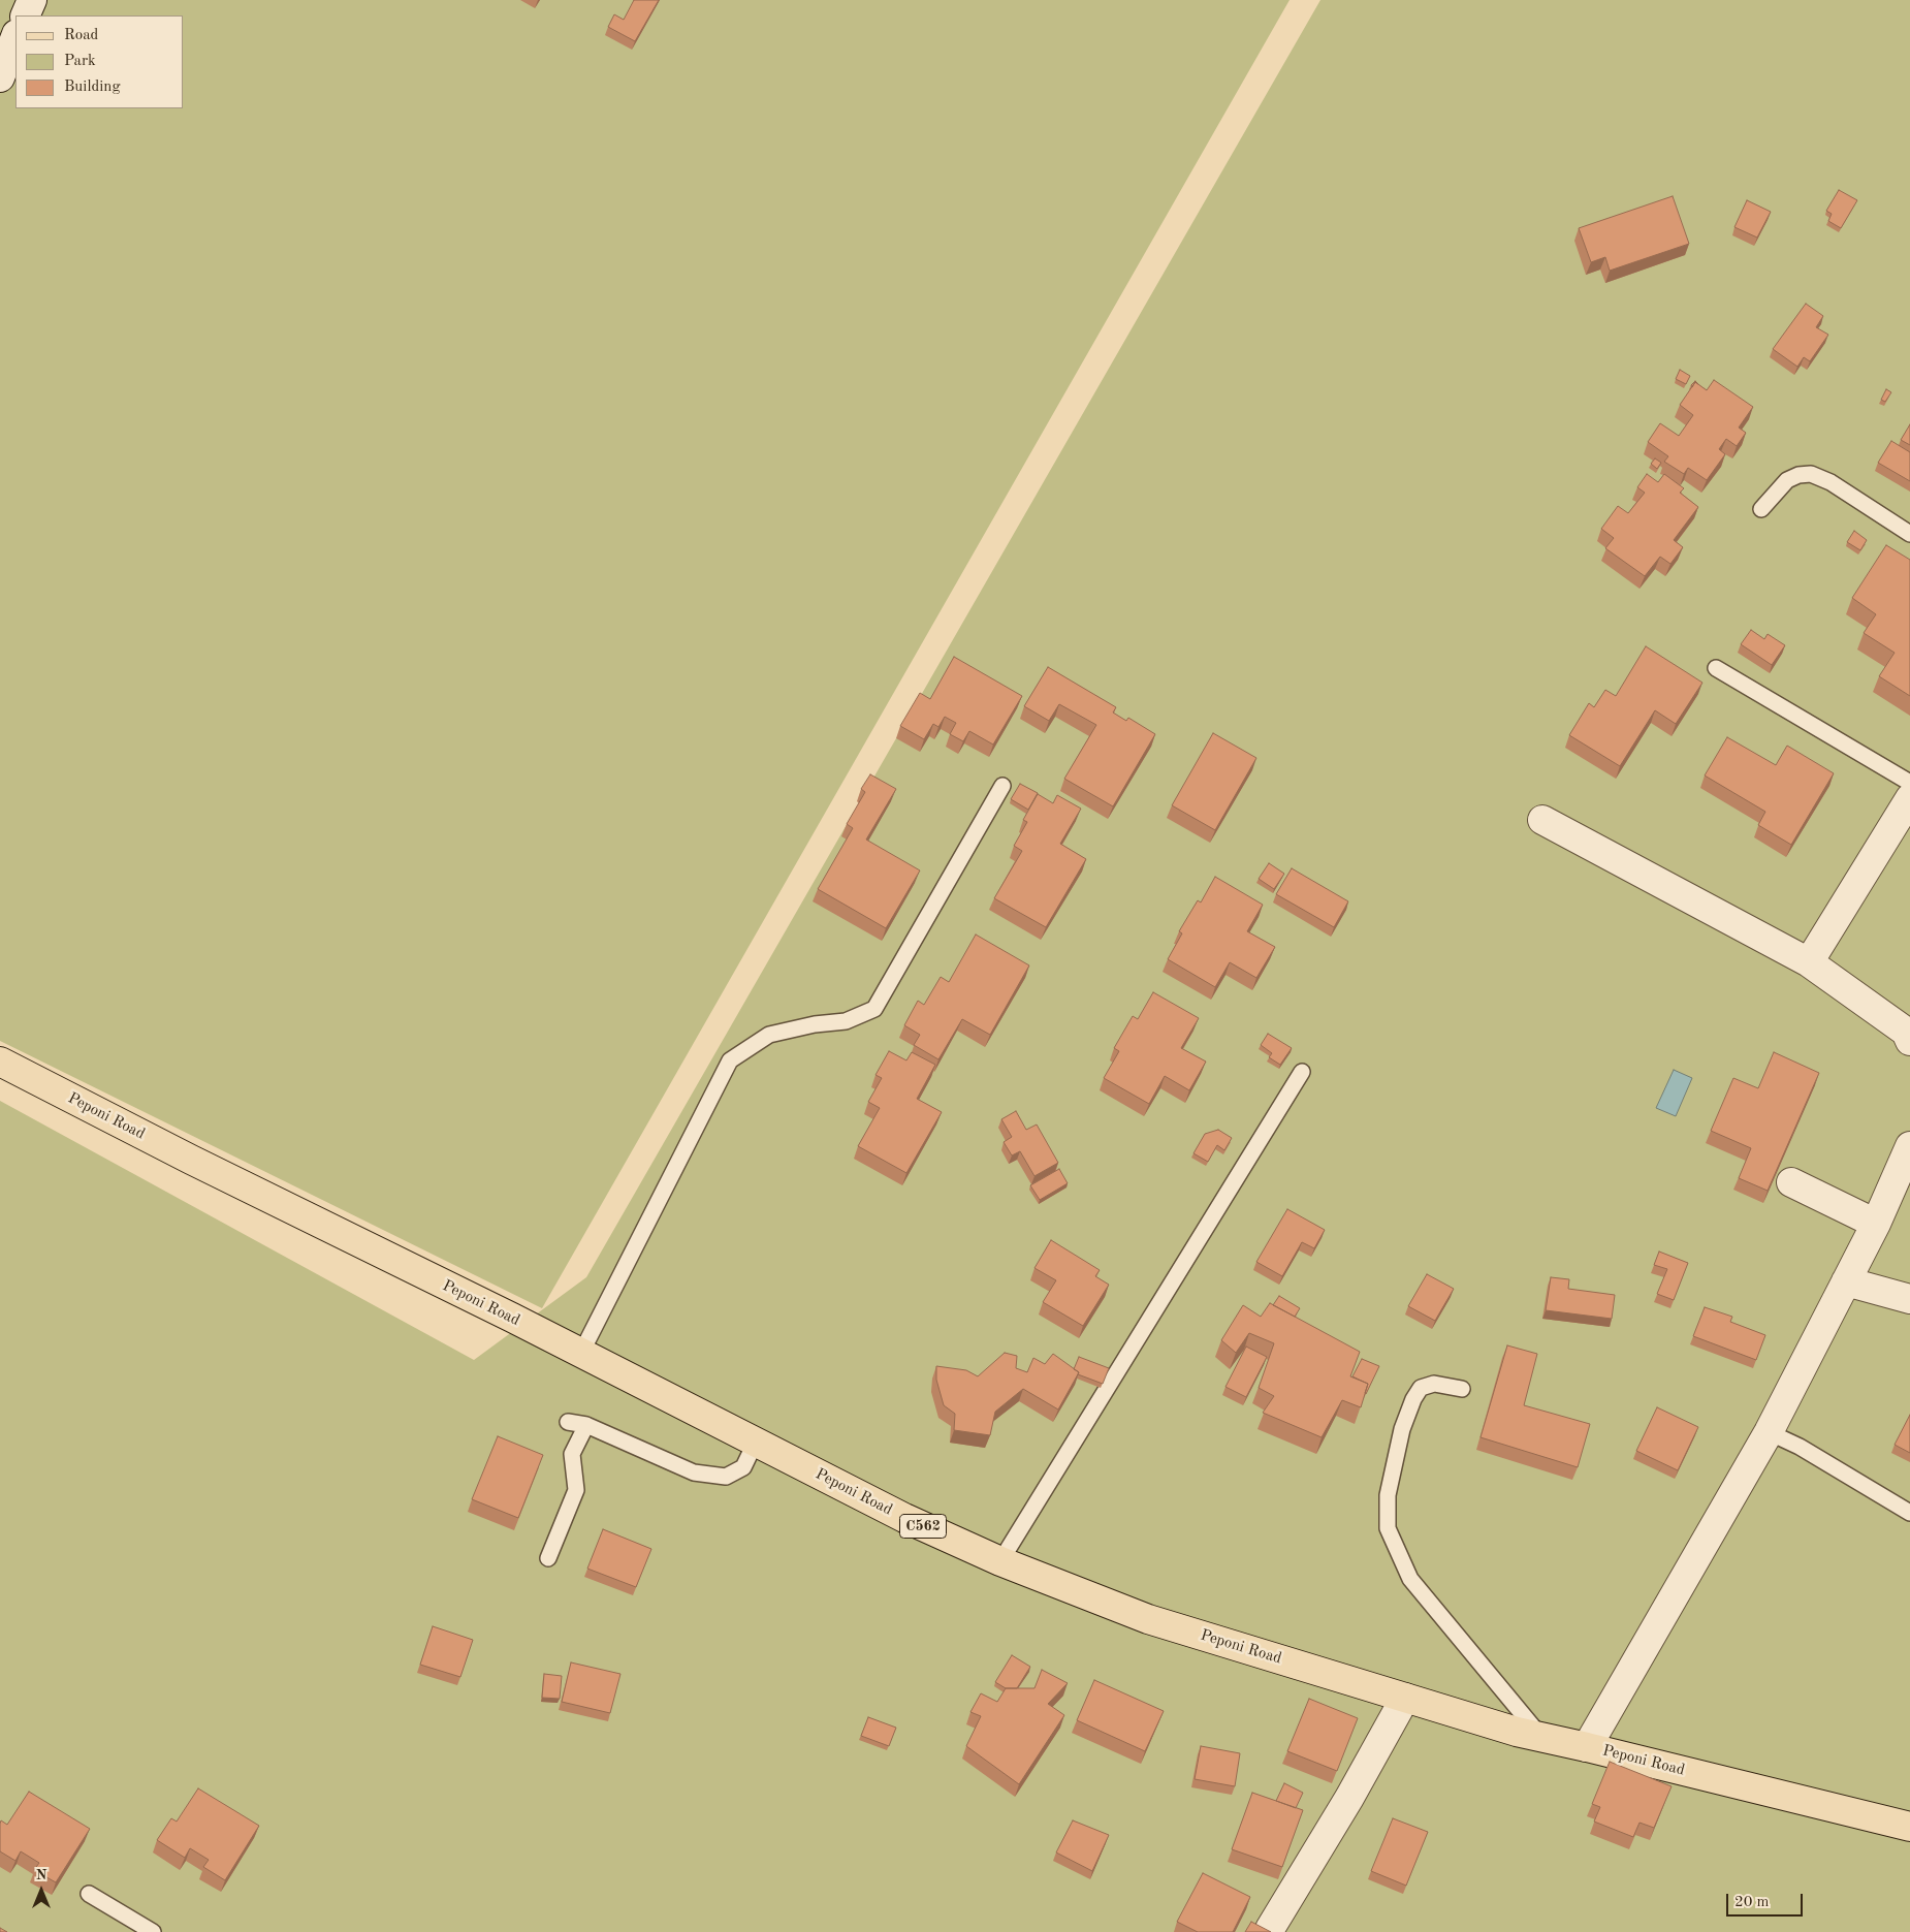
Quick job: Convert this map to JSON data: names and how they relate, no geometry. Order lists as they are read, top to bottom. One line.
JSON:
{"streets":{"main road":["Peponi Road","C562"]},"legend":["Road","Park","Building"],"scale_bar":"20 m","north":"top"}
